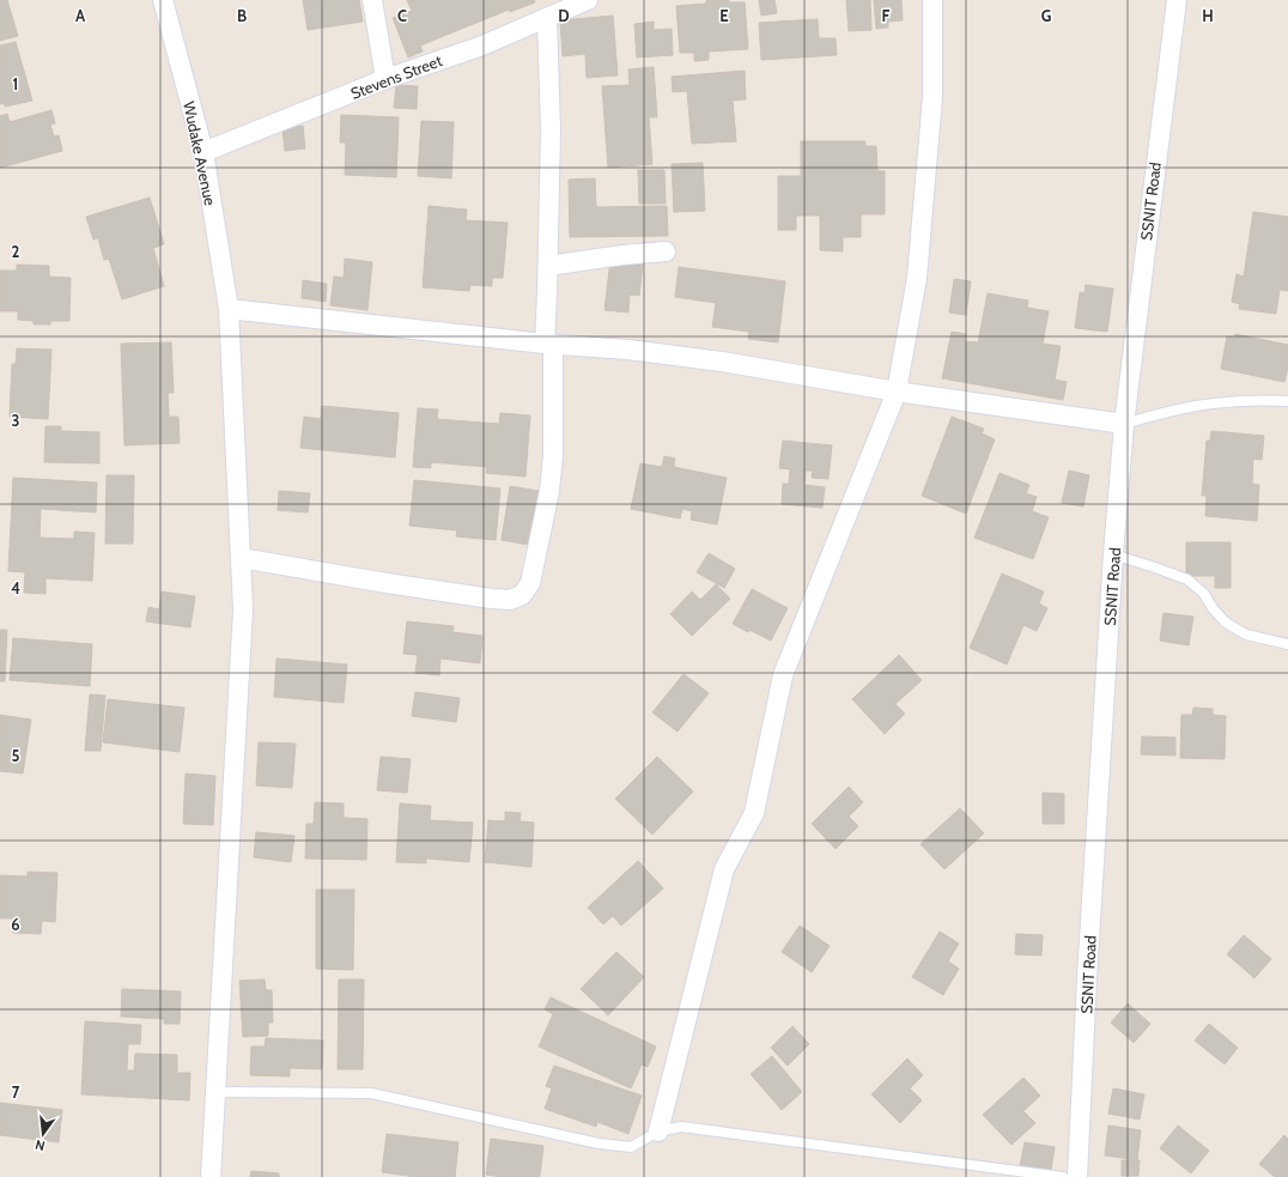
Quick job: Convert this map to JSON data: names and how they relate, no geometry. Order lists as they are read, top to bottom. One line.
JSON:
{"streets":{"street":["Stevens Street","Wudake Avenue","SSNIT Road"]},"crossings":[["Stevens Street","Wudake Avenue"]],"north":"bottom","grid":{"columns":["A","B","C","D","E","F","G","H"],"rows":["1","2","3","4","5","6","7"]}}
